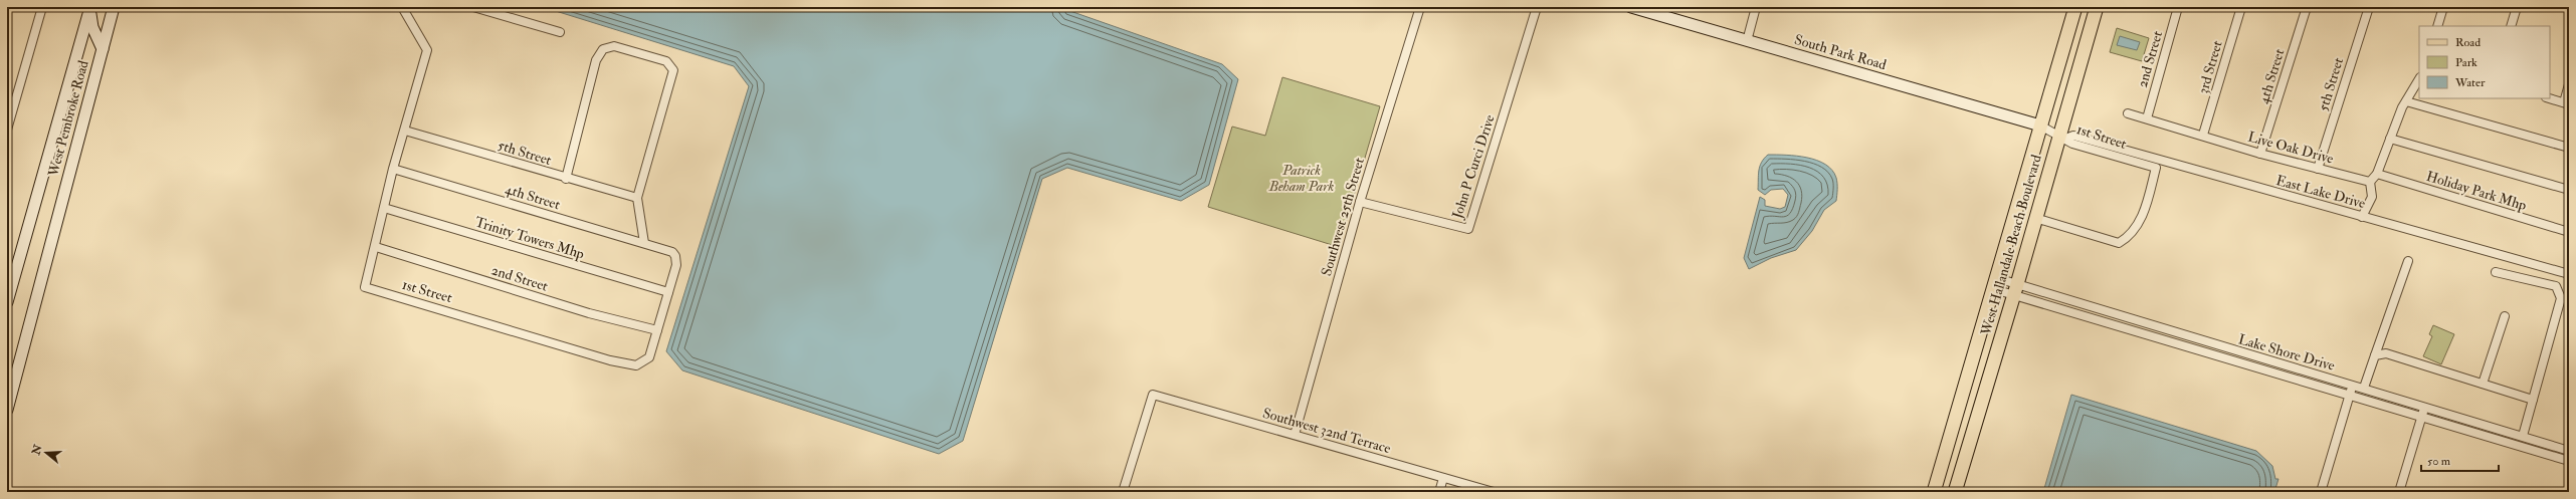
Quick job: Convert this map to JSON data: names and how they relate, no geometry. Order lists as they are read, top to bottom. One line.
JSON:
{"streets":{"main road":["South Park Road","West Pembroke Road","West Hallandale Beach Boulevard"],"street":["2nd Street","3rd Street","4th Street","5th Street","1st Street","Live Oak Drive","John P Curci Drive","Holiday Park Mhp","East Lake Drive","Southwest 25th Street","Trinity Towers Mhp","Lake Shore Drive","Southwest 32nd Terrace"]},"crossings":[["South Park Road","1st Street"],["South Park Road","West Hallandale Beach Boulevard"],["2nd Street","1st Street"],["2nd Street","Live Oak Drive"],["3rd Street","Live Oak Drive"],["4th Street","1st Street"],["4th Street","Live Oak Drive"],["5th Street","1st Street"],["5th Street","Live Oak Drive"],["1st Street","East Lake Drive"],["1st Street","Trinity Towers Mhp"],["1st Street","West Hallandale Beach Boulevard"],["John P Curci Drive","Southwest 25th Street"],["East Lake Drive","West Hallandale Beach Boulevard"],["Southwest 25th Street","Southwest 32nd Terrace"],["West Hallandale Beach Boulevard","Lake Shore Drive"]],"parks":["Patrick Beham Park"],"legend":["Road","Park","Water"],"scale_bar":"50 m","north":"left"}
